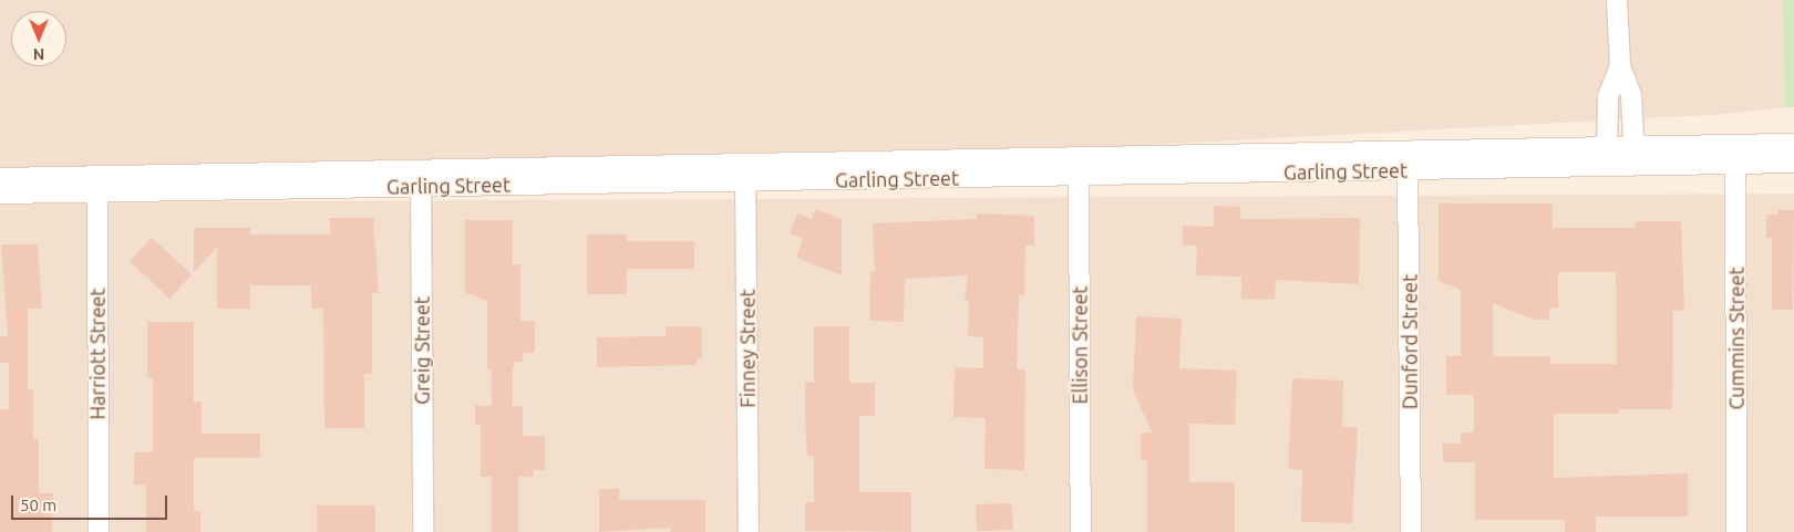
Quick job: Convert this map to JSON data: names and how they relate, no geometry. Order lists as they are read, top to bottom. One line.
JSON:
{"streets":{"street":["Garling Street","Cummins Street","Dunford Street","Ellison Street","Finney Street","Greig Street","Harriott Street"]},"crossings":[["Garling Street","Cummins Street"],["Garling Street","Dunford Street"],["Garling Street","Ellison Street"],["Garling Street","Finney Street"],["Garling Street","Greig Street"],["Garling Street","Harriott Street"]],"scale_bar":"50 m","north":"bottom"}
